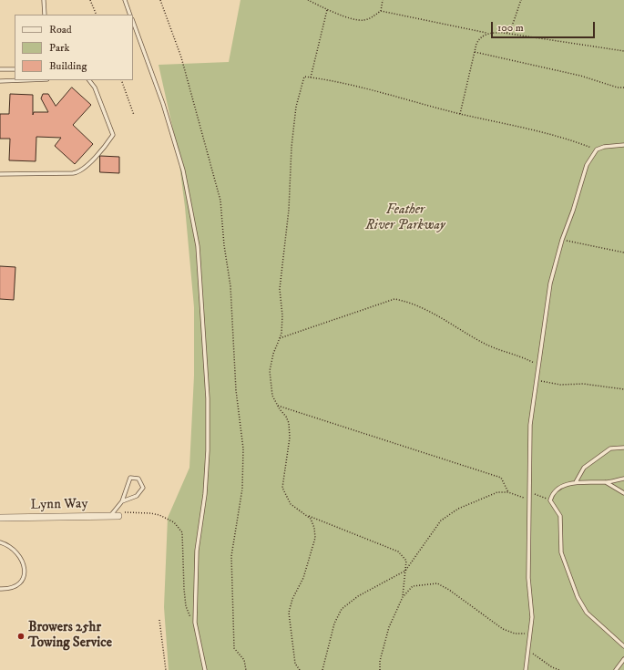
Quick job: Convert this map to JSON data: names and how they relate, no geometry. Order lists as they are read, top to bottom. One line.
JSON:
{"streets":{"street":["Lynn Way"]},"parks":["Feather River Parkway"],"places":["Browers 25hr Towing Service"],"legend":["Road","Park","Building"],"scale_bar":"100 m"}
